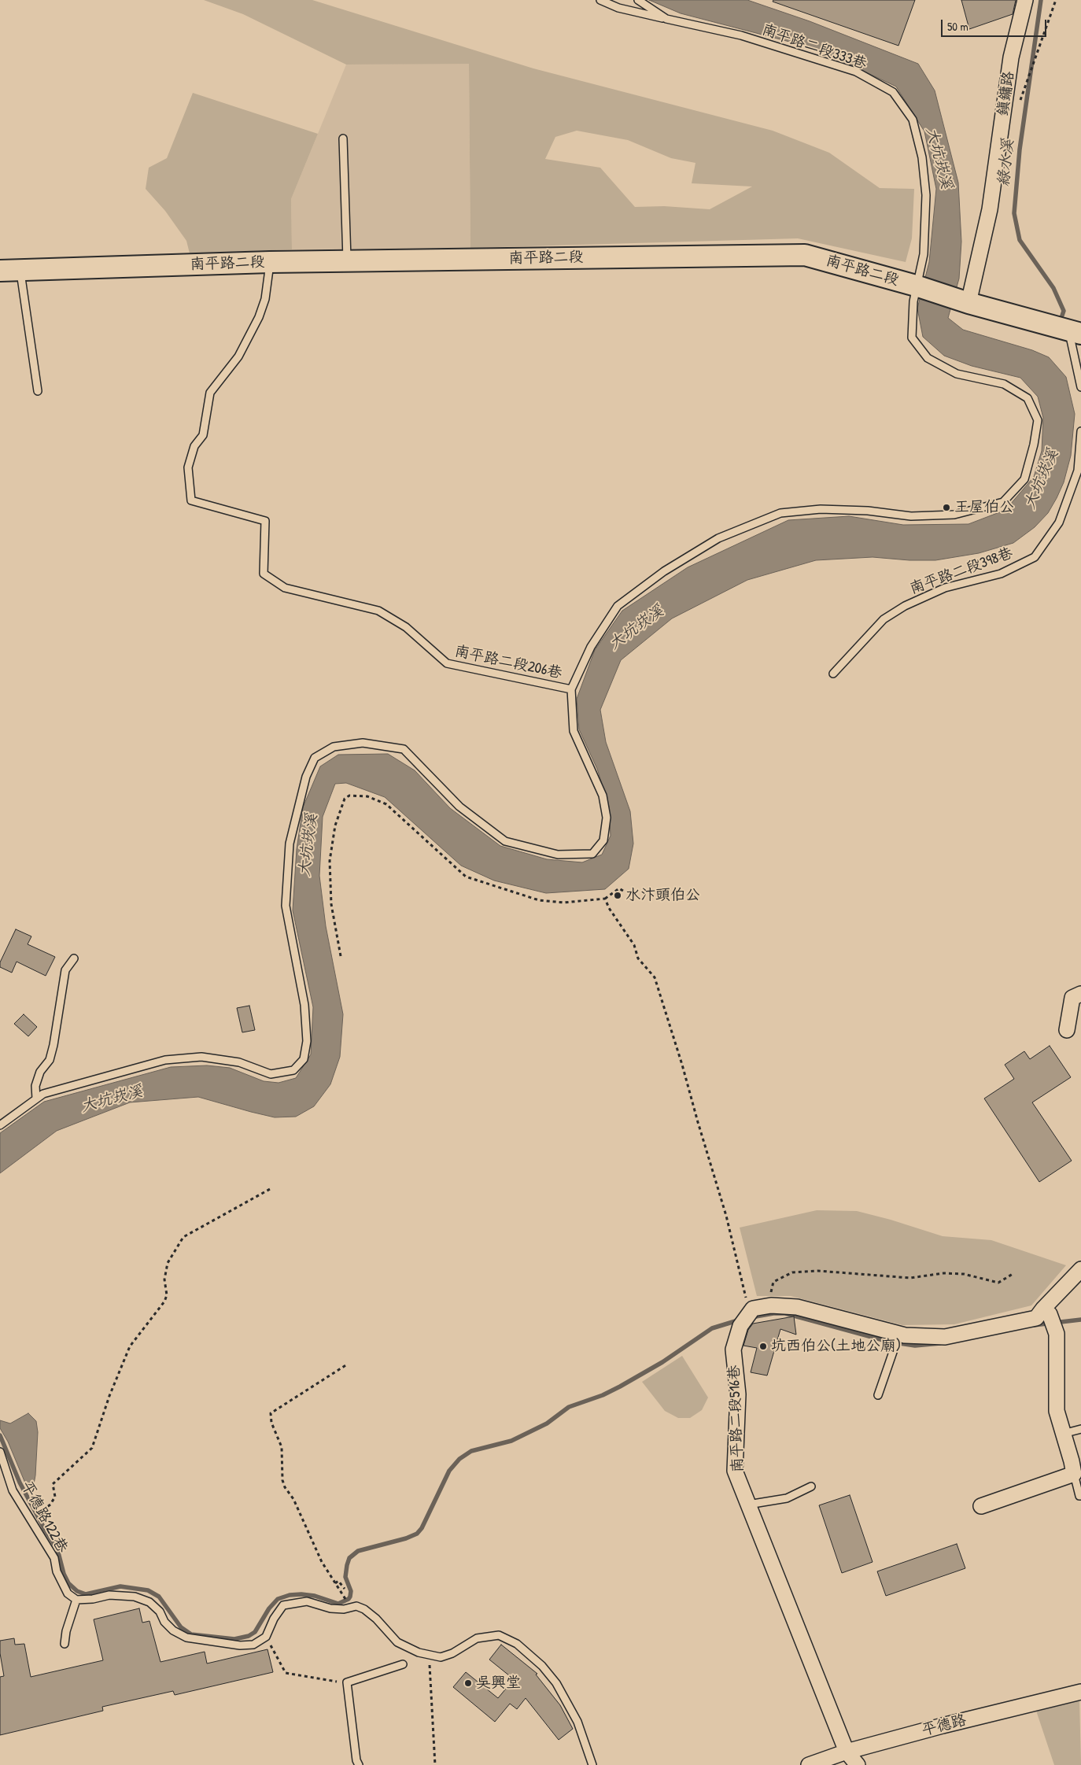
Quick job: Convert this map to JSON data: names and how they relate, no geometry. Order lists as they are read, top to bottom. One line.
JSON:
{"streets":{"street":["鎮鏞路","南平路二段","南平路二段516巷","平德路"],"lane":["南平路二段333巷","南平路二段398巷","南平路二段206巷","平德路122巷"]},"crossings":[["南平路二段333巷","南平路二段"],["南平路二段333巷","南平路二段206巷"],["鎮鏞路","南平路二段"],["南平路二段","南平路二段206巷"],["南平路二段516巷","平德路"]],"water":["大坑崁溪","綠水溪"],"places":["王屋伯公","水汴頭伯公","坑西伯公(土地公廟)","吳興堂"],"scale_bar":"50 m"}
